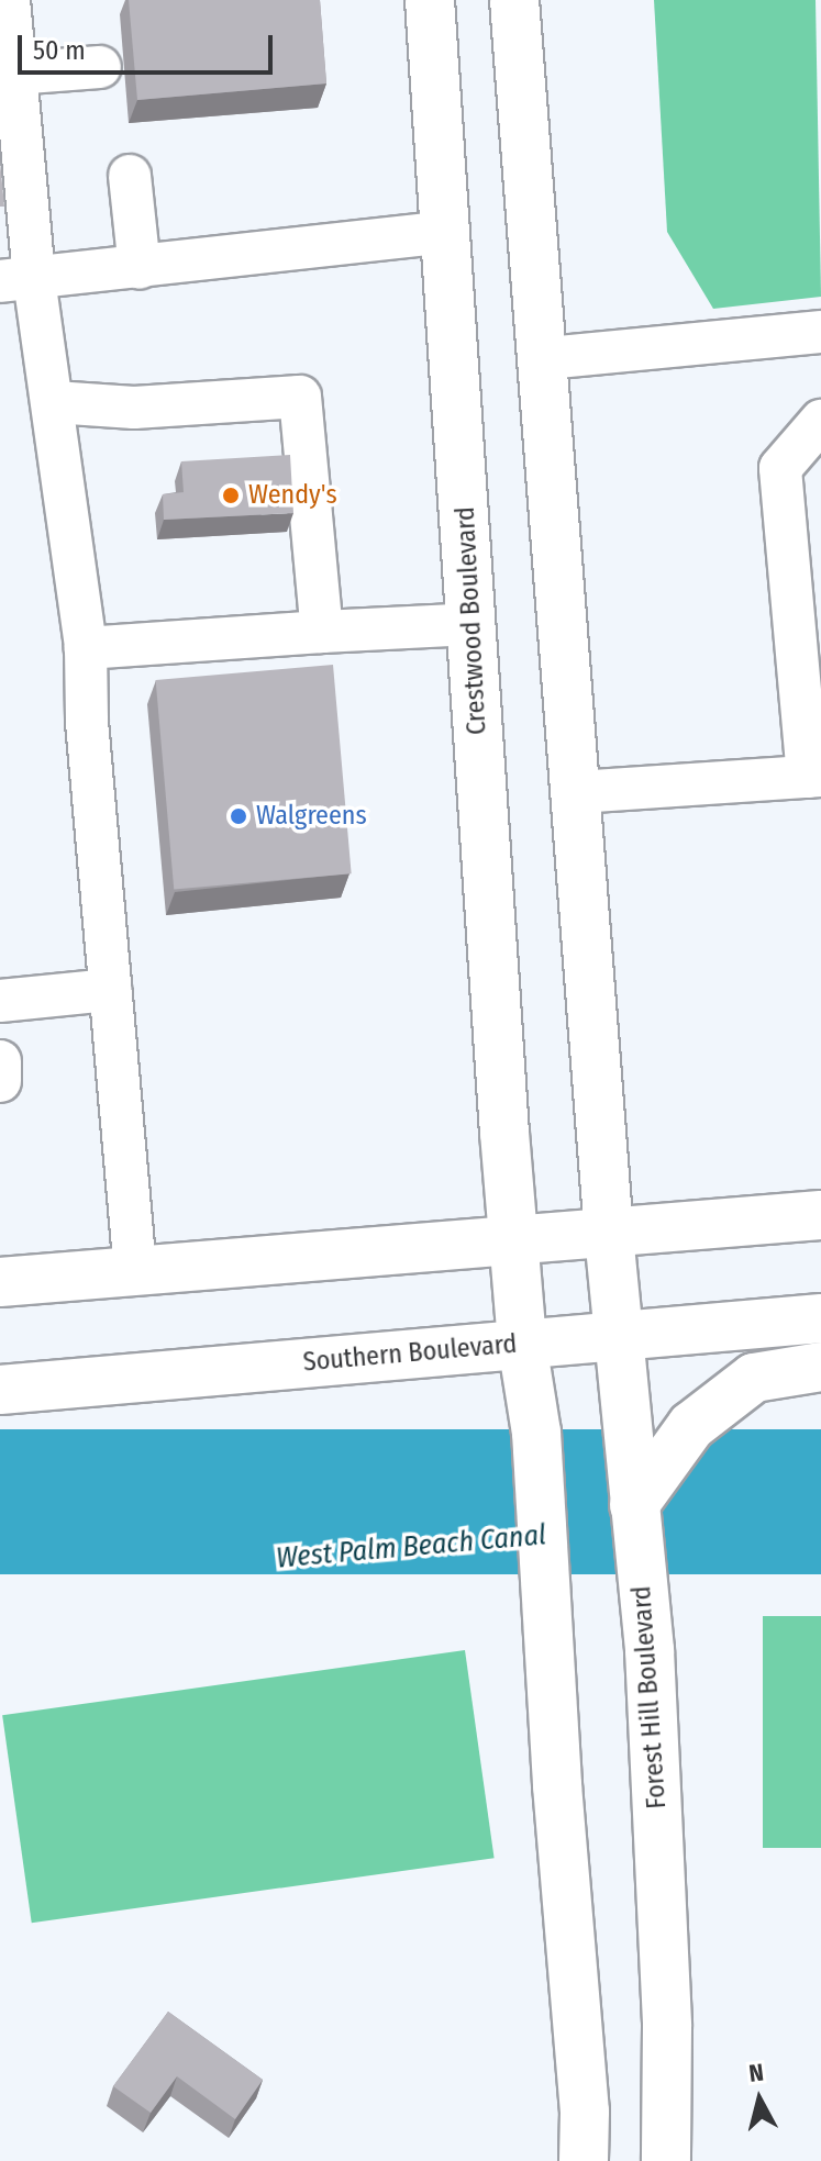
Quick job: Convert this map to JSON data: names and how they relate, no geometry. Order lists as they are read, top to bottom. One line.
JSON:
{"streets":{"main road":["Crestwood Boulevard","Southern Boulevard","Forest Hill Boulevard"]},"crossings":[["Southern Boulevard","Forest Hill Boulevard"]],"water":["West Palm Beach Canal"],"places":["Wendy's","Walgreens"],"scale_bar":"50 m","north":"top"}
